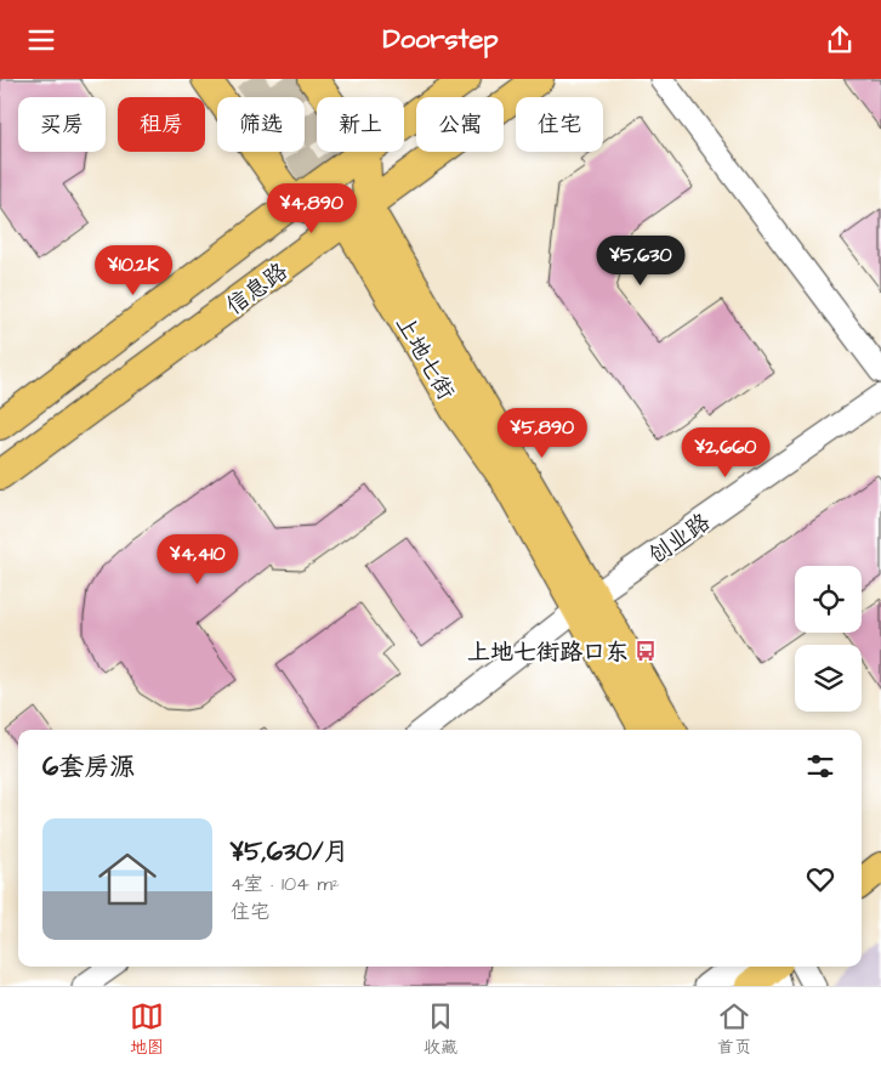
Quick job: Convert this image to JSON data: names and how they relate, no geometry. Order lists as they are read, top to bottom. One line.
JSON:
{"streets":{"main road":["信息路","上地七街"],"street":["创业路"]},"crossings":[["信息路","上地七街"],["上地七街","创业路"]],"places":{"bus stop":["上地七街路口东"]},"page":{"header":"Doorstep","chip":["买房","租房","筛选","新上","公寓","住宅"],"price":["¥4,890","¥5,630","¥10.2K","¥5,890","¥2,660","¥4,410"],"heading":"6套房源","list":[{"name":"¥5,630/月","note":"4室 · 104 m² · 住宅"}],"tabs":["地图","收藏","首页"]}}
